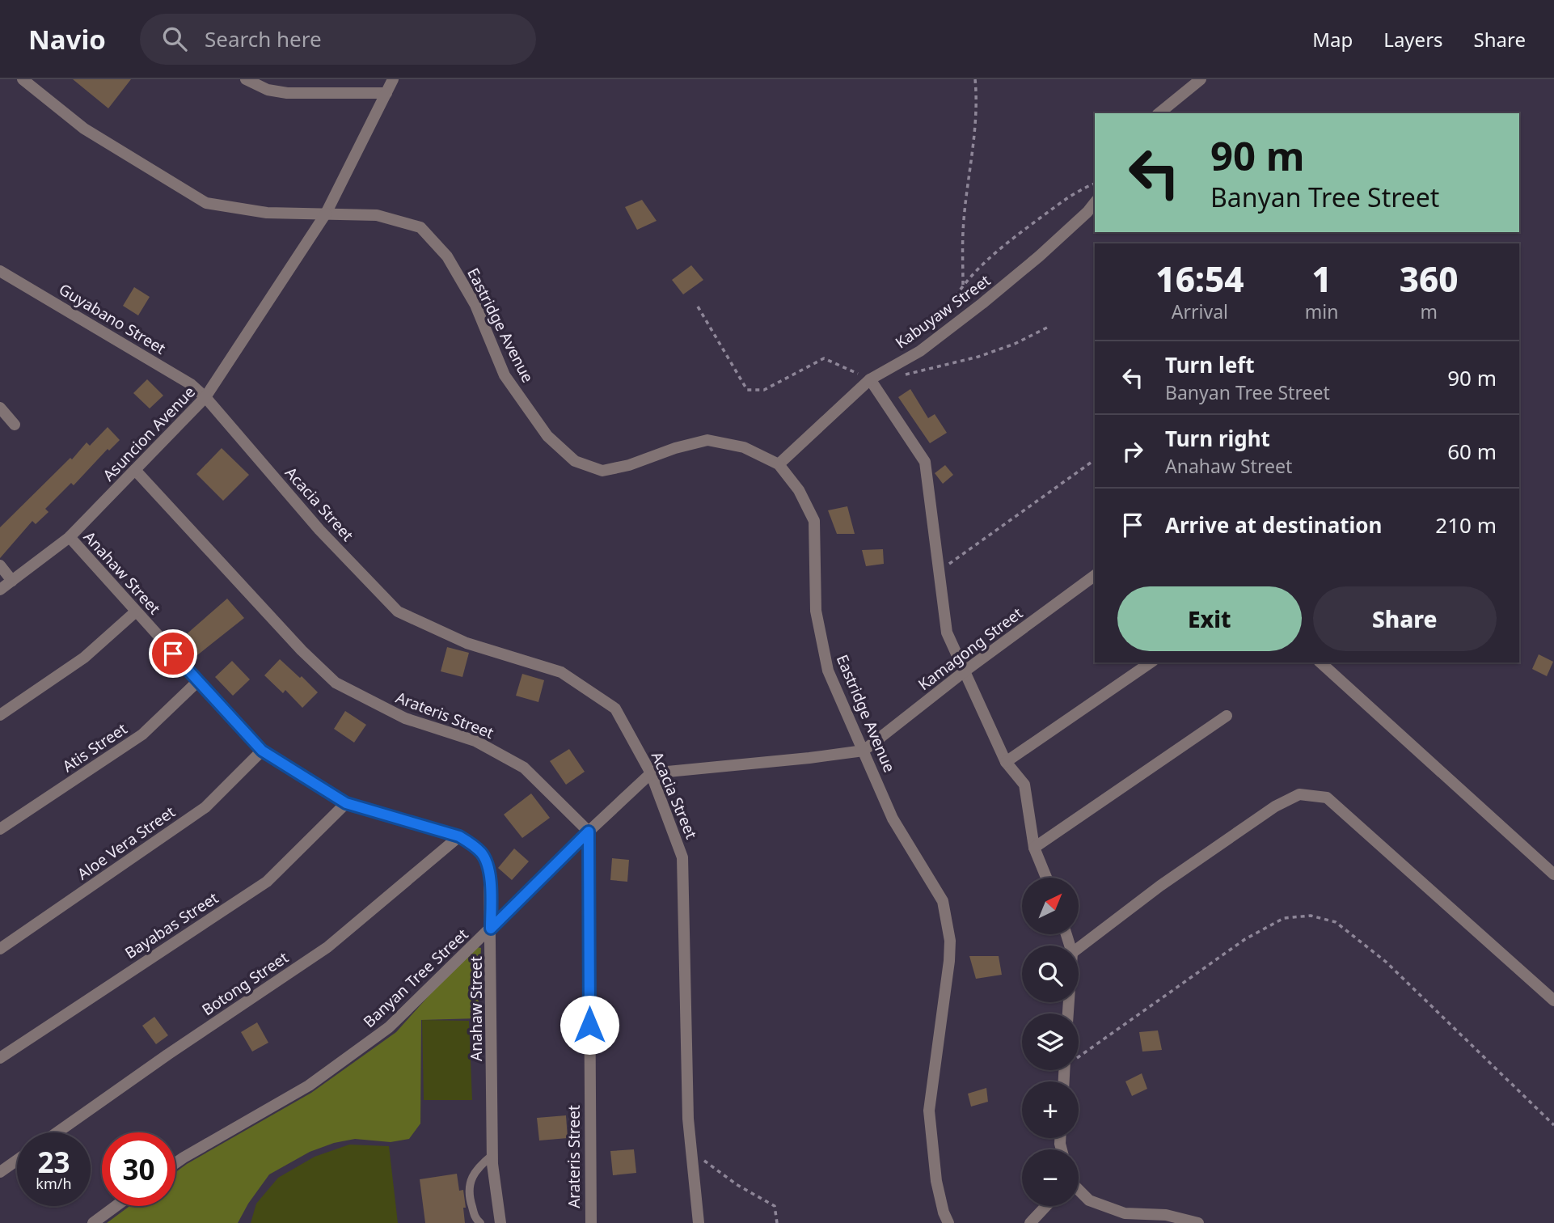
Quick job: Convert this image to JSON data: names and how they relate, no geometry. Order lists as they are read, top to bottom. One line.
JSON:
{"streets":{"street":["Kabuyaw Street","Guyabano Street","Eastridge Avenue","Asuncion Avenue","Acacia Street","Anahaw Street","Kamagong Street","Arateris Street","Atis Street","Aloe Vera Street","Bayabas Street","Banyan Tree Street","Botong Street"]},"crossings":[["Kabuyaw Street","Eastridge Avenue"],["Guyabano Street","Asuncion Avenue"],["Guyabano Street","Acacia Street"],["Eastridge Avenue","Asuncion Avenue"],["Eastridge Avenue","Kamagong Street"],["Asuncion Avenue","Acacia Street"],["Asuncion Avenue","Anahaw Street"],["Asuncion Avenue","Arateris Street"],["Acacia Street","Banyan Tree Street"],["Anahaw Street","Atis Street"],["Anahaw Street","Aloe Vera Street"],["Anahaw Street","Bayabas Street"],["Anahaw Street","Banyan Tree Street"],["Anahaw Street","Botong Street"],["Arateris Street","Banyan Tree Street"]],"north":"top right","page":{"header":"Navio","search":"Search here","nav":["Map","Layers","Share"],"turn":["90 m","Banyan Tree Street"],"eta":["16:54","Arrival","1","min","360","m"],"list":[{"name":"Turn left","note":"Banyan Tree Street","value":"90 m"},{"name":"Turn right","note":"Anahaw Street","value":"60 m"},{"name":"Arrive at destination","value":"210 m"}],"buttons":["Exit","Share"],"map_buttons":["+","−"],"speed":"23 km/h","limit":"30"}}
